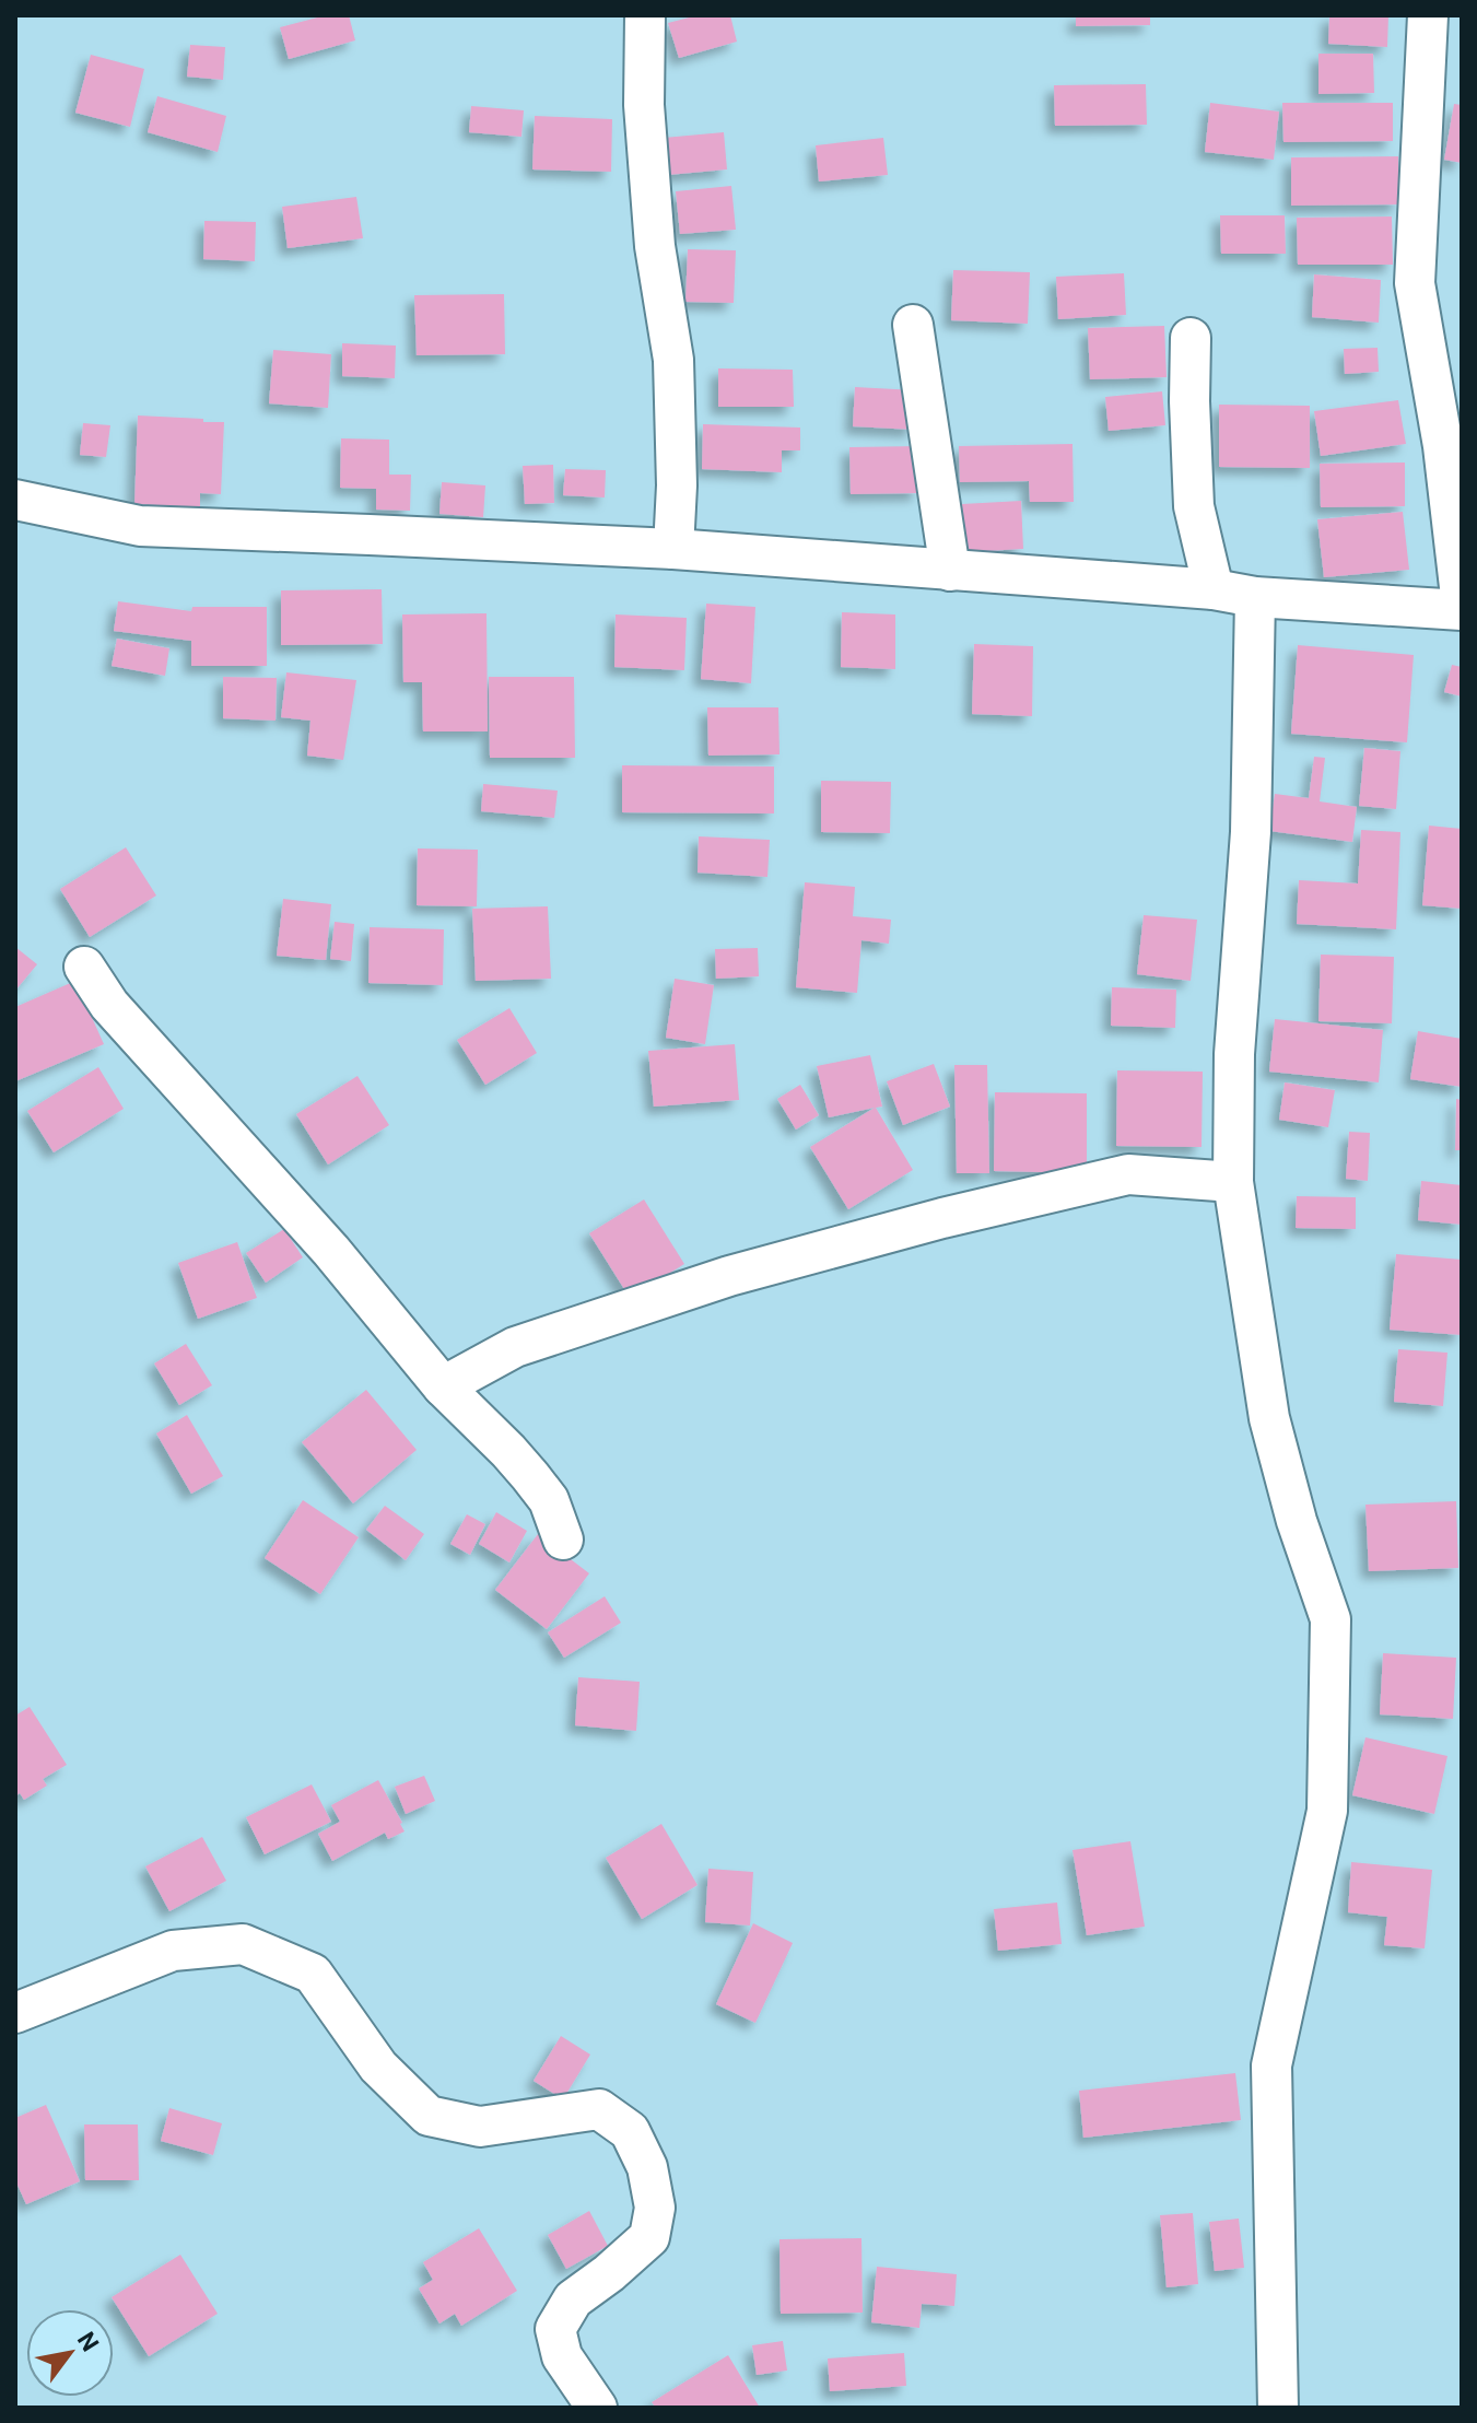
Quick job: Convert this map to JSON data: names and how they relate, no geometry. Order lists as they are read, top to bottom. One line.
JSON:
{"north":"top right"}
